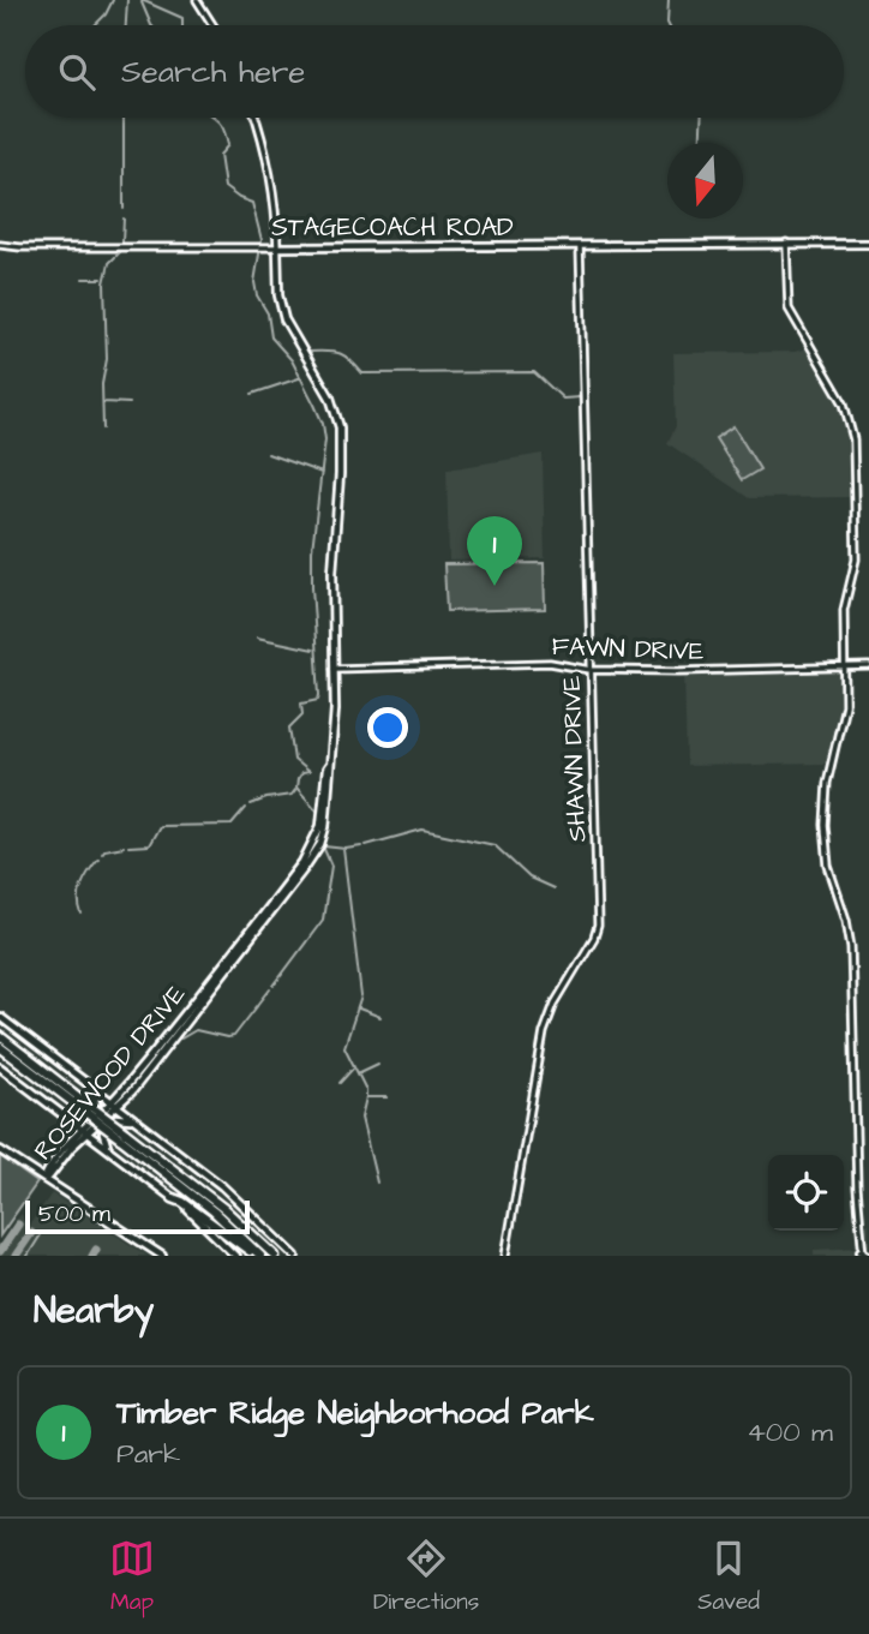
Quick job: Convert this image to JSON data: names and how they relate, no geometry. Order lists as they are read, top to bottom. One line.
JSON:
{"streets":{"main road":["STAGECOACH ROAD","ROSEWOOD DRIVE"],"street":["FAWN DRIVE","SHAWN DRIVE"]},"crossings":[["STAGECOACH ROAD","SHAWN DRIVE"],["STAGECOACH ROAD","ROSEWOOD DRIVE"],["FAWN DRIVE","SHAWN DRIVE"],["FAWN DRIVE","ROSEWOOD DRIVE"]],"scale_bar":"500 m","north":"bottom","page":{"search":"Search here","pins":"1","scale":"500 m","heading":"Nearby","list":[{"mark":"1","name":"Timber Ridge Neighborhood Park","note":"Park","value":"400 m"}],"nav":["Map","Directions","Saved"]}}
